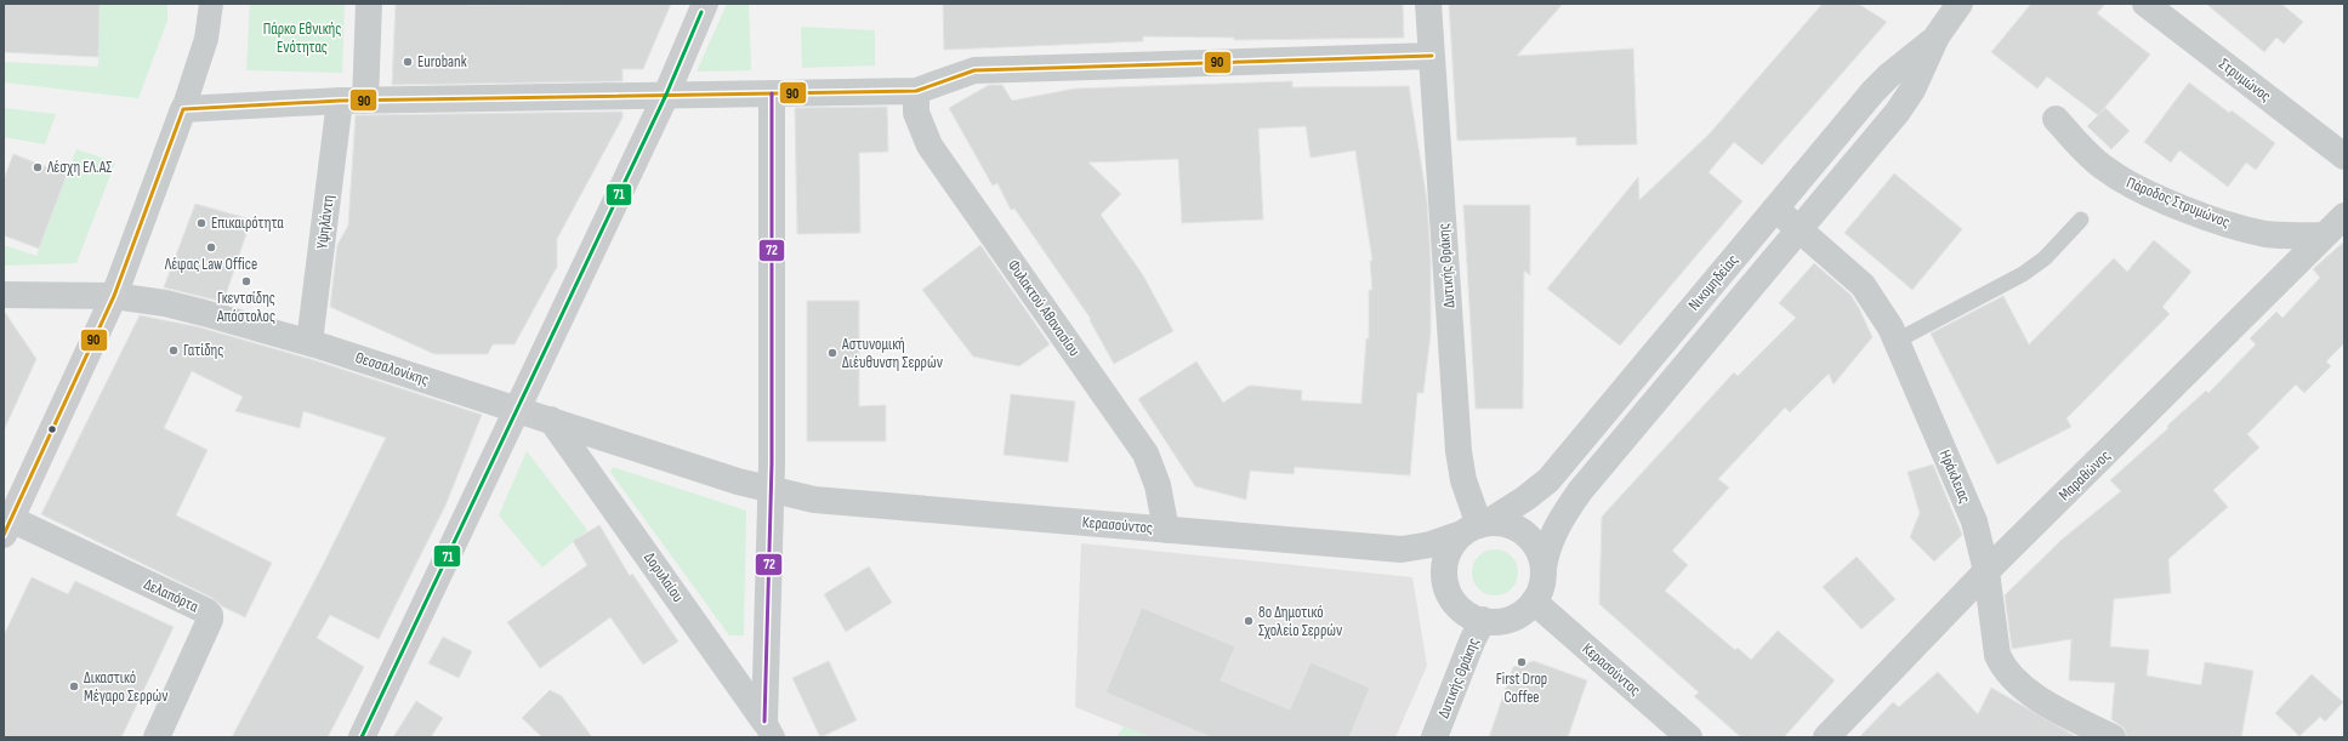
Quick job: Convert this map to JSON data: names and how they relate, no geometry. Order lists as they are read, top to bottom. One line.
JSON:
{"streets":{"street":["Στρυμώνος","Πάροδος Στρυμώνος","Υψηλάντη","Δυτικής Θράκης","Νικομηδείας","Φυλακτού Αθανασίου","Θεσσαλονίκης","Μαραθώνος","Ηράκλειας","Κερασούντος","Δορυλαίου","Δελαπόρτα"]},"crossings":[["Πάροδος Στρυμώνος","Μαραθώνος"],["Υψηλάντη","Θεσσαλονίκης"],["Δυτικής Θράκης","Νικομηδείας"],["Δυτικής Θράκης","Κερασούντος"],["Νικομηδείας","Ηράκλειας"],["Νικομηδείας","Κερασούντος"],["Φυλακτού Αθανασίου","Κερασούντος"],["Θεσσαλονίκης","Κερασούντος"],["Θεσσαλονίκης","Δορυλαίου"],["Μαραθώνος","Ηράκλειας"]],"parks":["Πάρκο Εθνικής Ενότητας"],"places":["Eurobank","Λέσχη ΕΛ.ΑΣ","Επικαιρότητα","Λέφας Law Office","Γκεντσίδης Απόστολος","Γατίδης","Αστυνομική Διέυθυνση Σερρών","8ο Δημοτικό Σχολείο Σερρών","First Drop Coffee","Δικαστικό Μέγαρο Σερρών"],"lines":["transit line 71","transit line 90","transit line 72"]}
